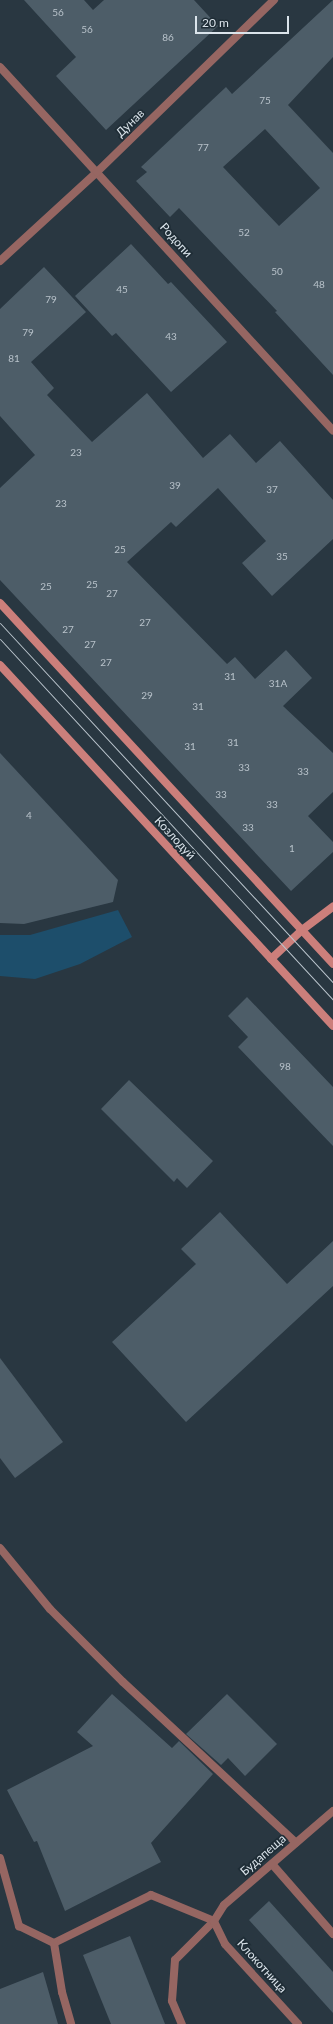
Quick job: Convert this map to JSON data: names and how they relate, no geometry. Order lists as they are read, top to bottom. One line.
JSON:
{"streets":{"main road":["Козлодуй"],"street":["Дунав","Родопи","Будапеща","Клокотница"]},"crossings":[["Дунав","Родопи"],["Будапеща","Клокотница"]],"house_numbers":["56","56","86","75","77","52","50","48","45","79","79","43","81","23","39","37","23","25","35","25","25","27","27","27","27","27","31","31А","29","31","31","31","33","33","33","33","4","33","1","98"],"scale_bar":"20 m"}
